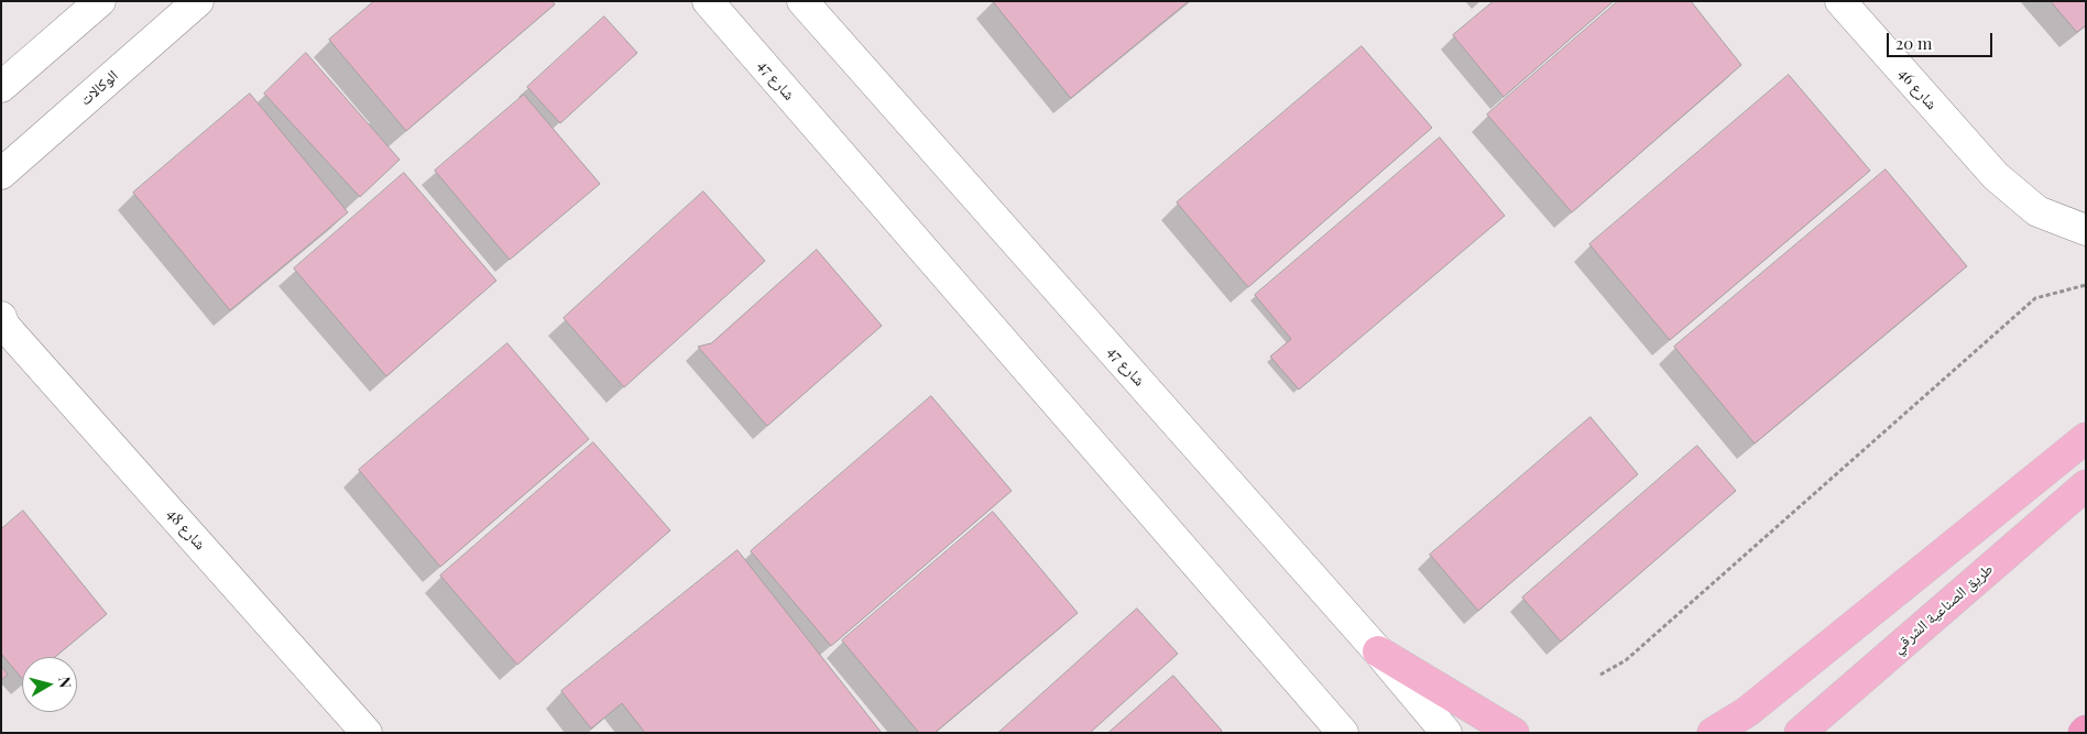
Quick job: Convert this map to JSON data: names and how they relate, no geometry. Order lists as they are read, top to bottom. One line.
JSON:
{"streets":{"main road":["طريق الصناعية الشرقي"],"street":["شارع 47","الوكالات","شارع 46","شارع 48"]},"scale_bar":"20 m","north":"right"}
